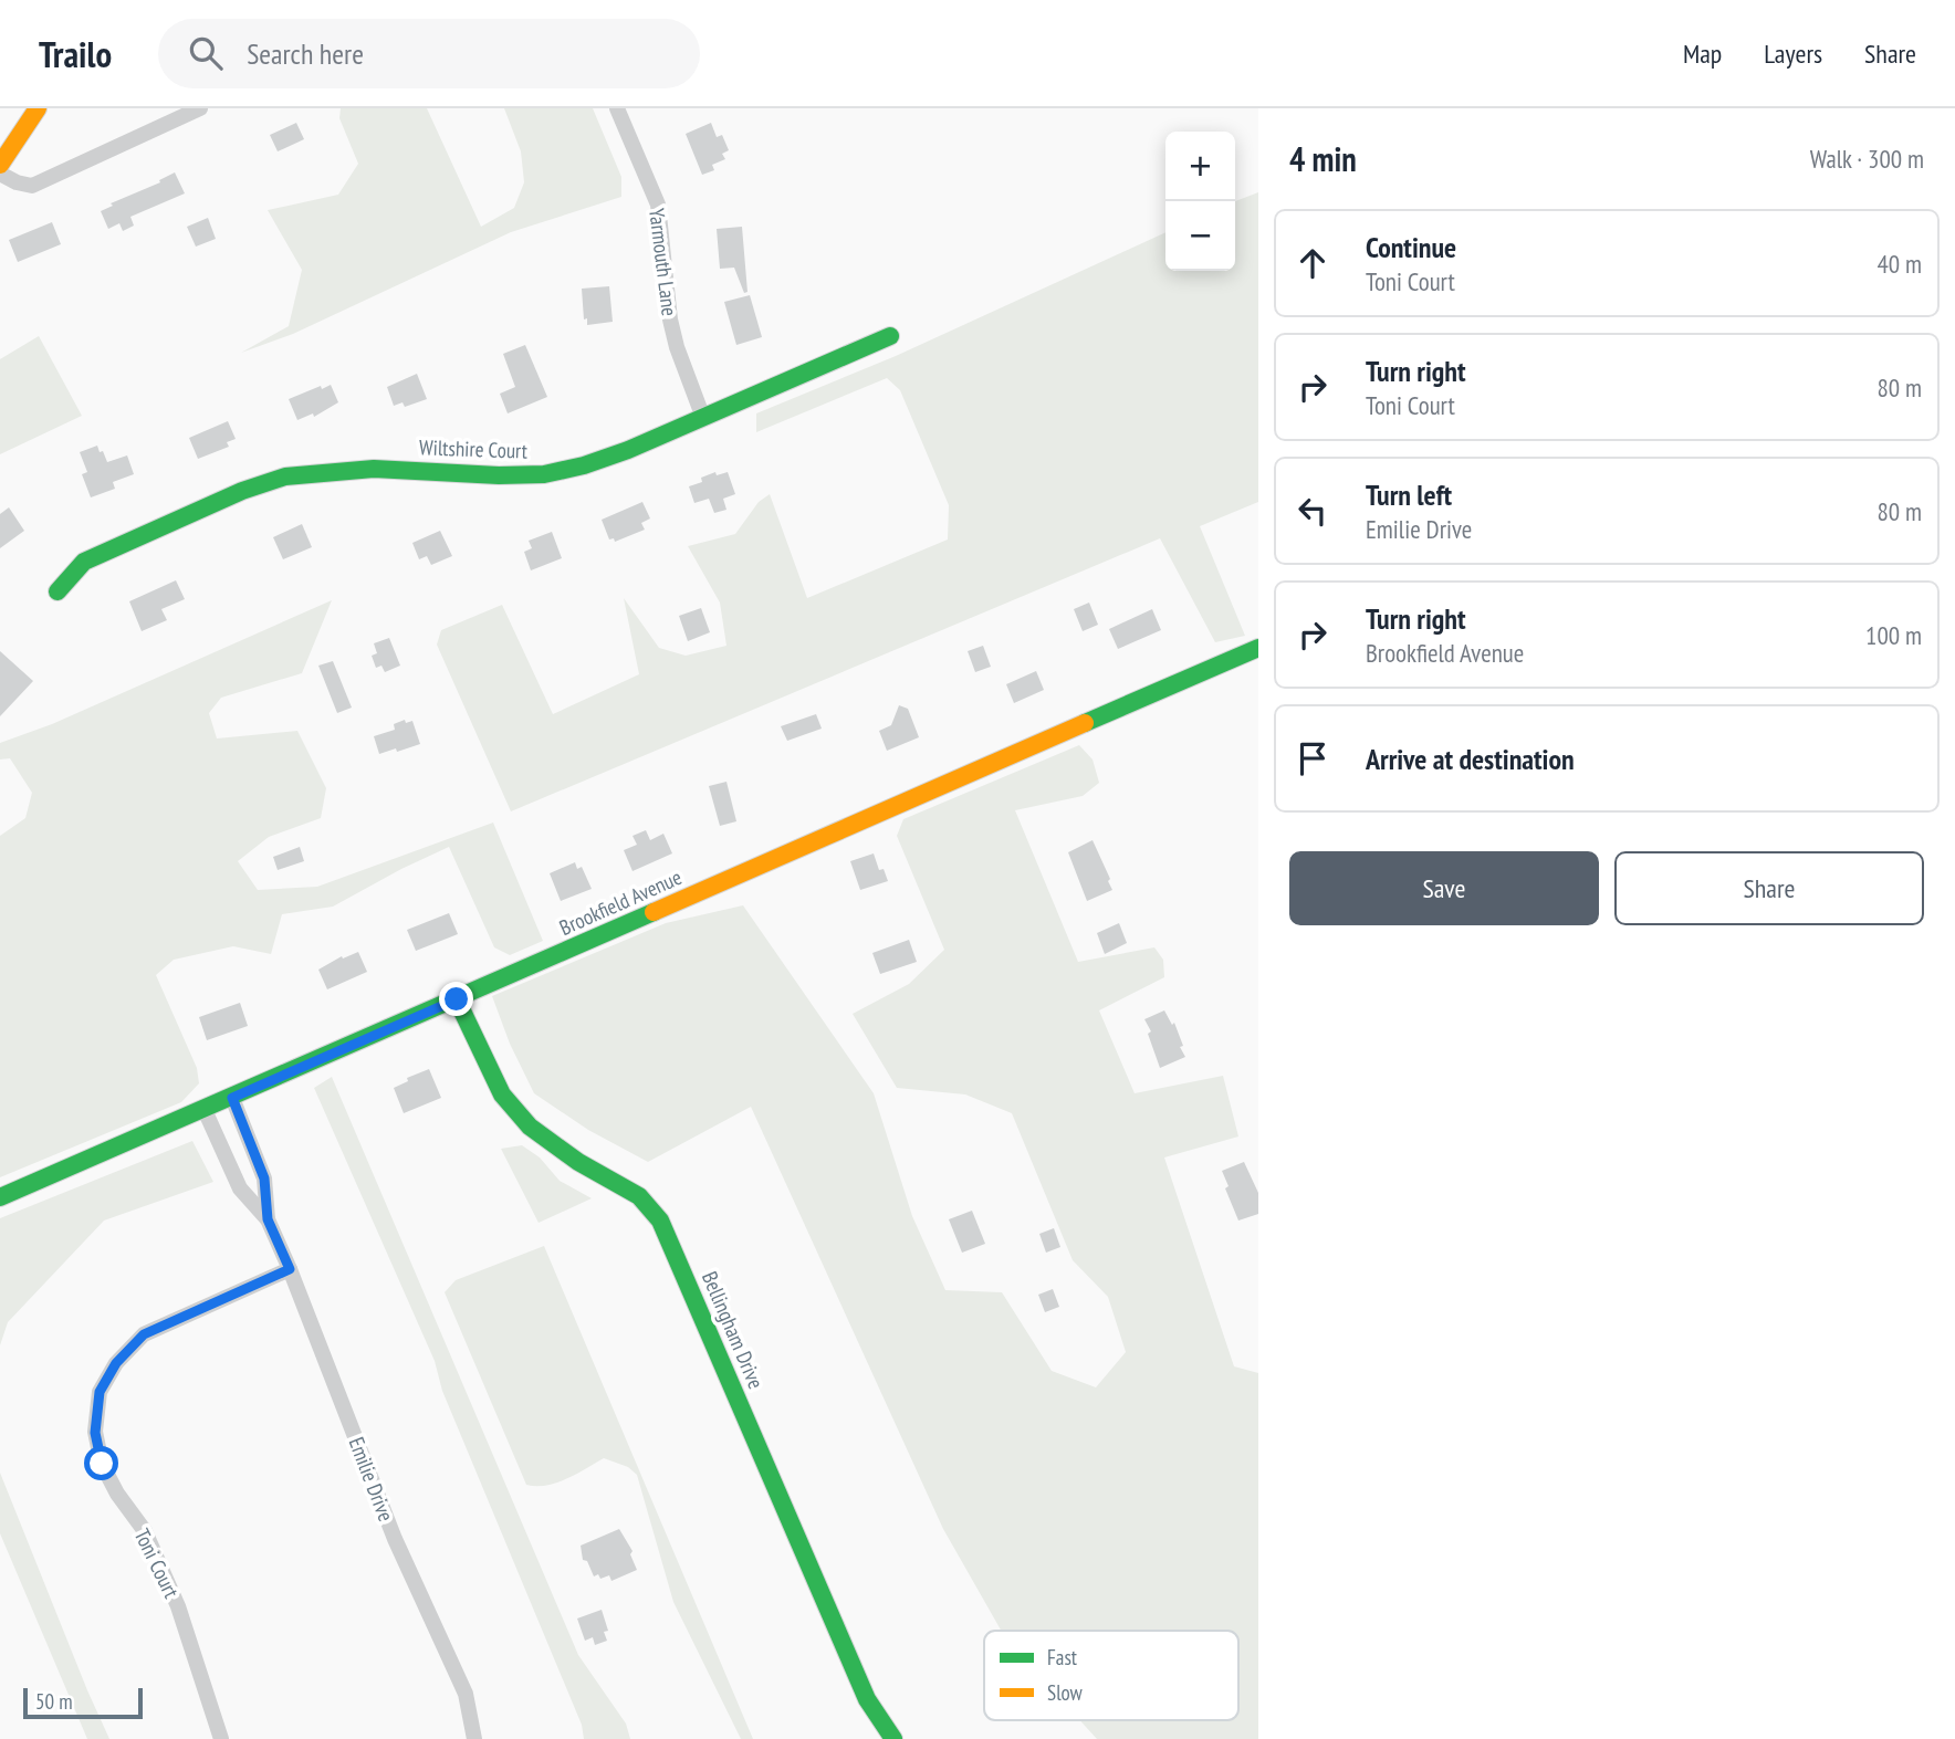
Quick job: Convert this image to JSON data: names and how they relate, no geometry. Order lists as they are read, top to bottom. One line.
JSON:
{"streets":{"street":["Yarmouth Lane","Wiltshire Court","Brookfield Avenue","Bellingham Drive","Emilie Drive","Toni Court"]},"crossings":[["Yarmouth Lane","Wiltshire Court"],["Brookfield Avenue","Bellingham Drive"],["Brookfield Avenue","Emilie Drive"],["Emilie Drive","Toni Court"]],"legend":["Fast","Slow"],"scale_bar":"50 m","page":{"header":"Trailo","search":"Search here","nav":["Map","Layers","Share"],"heading":["4 min","Walk · 300 m"],"map_buttons":["+","−"],"list":[["Continue","Toni Court","40 m"],["Turn right","Toni Court","80 m"],["Turn left","Emilie Drive","80 m"],["Turn right","Brookfield Avenue","100 m"],"Arrive at destination"],"buttons":["Save","Share"],"scale":"50 m"}}
